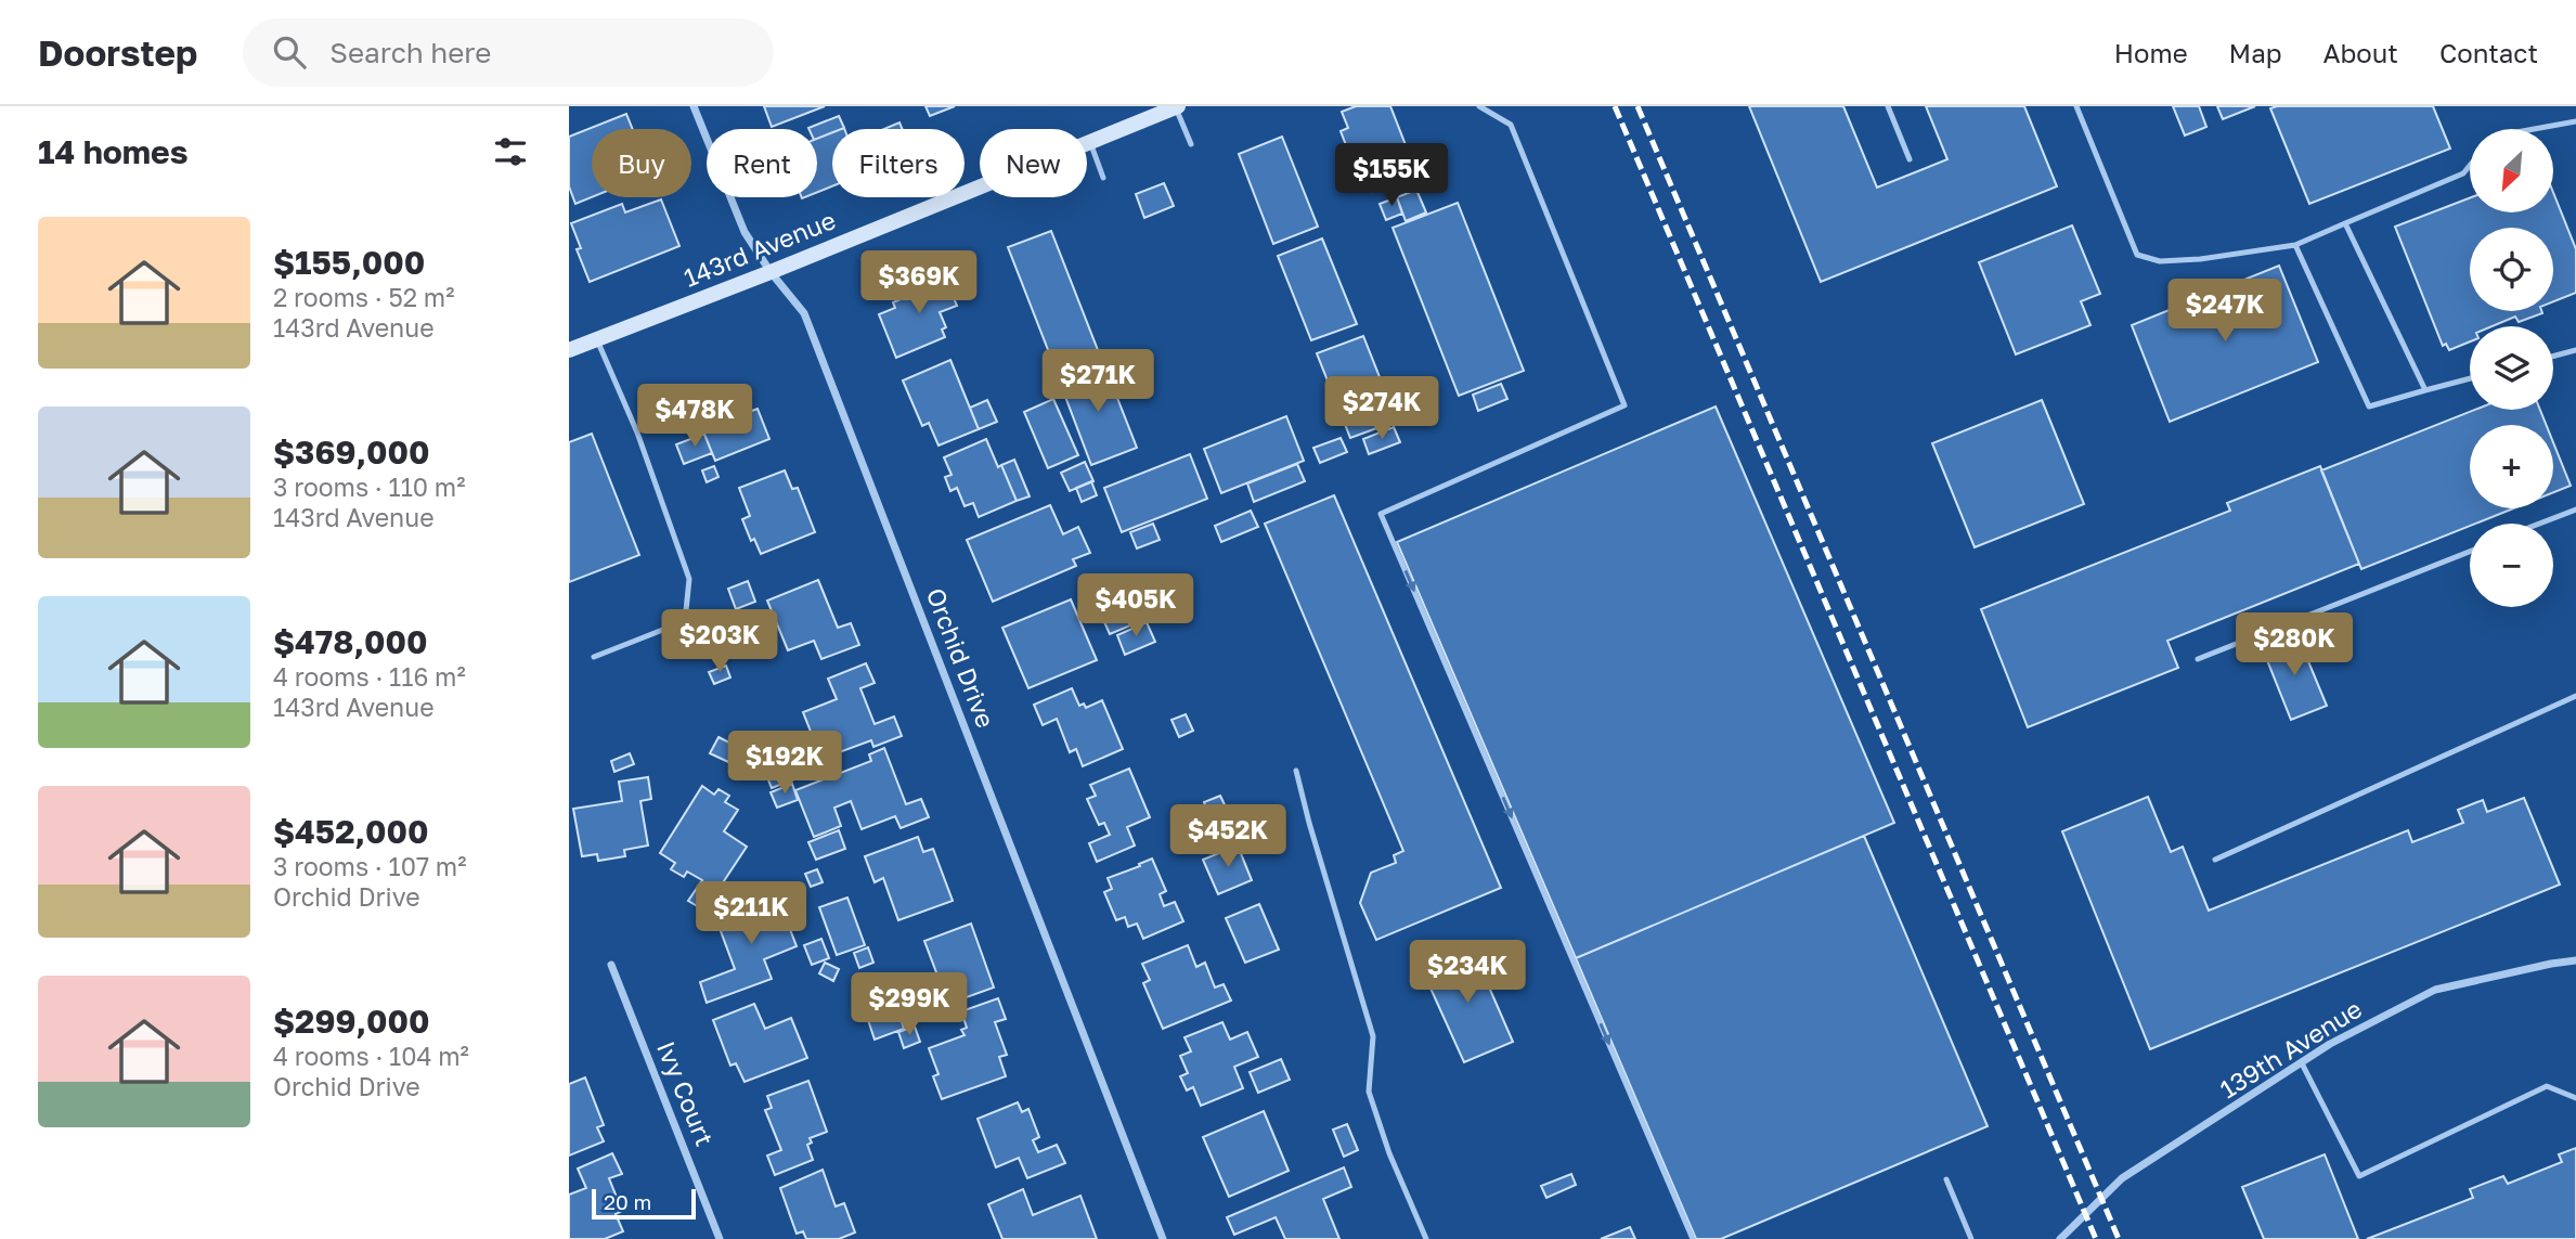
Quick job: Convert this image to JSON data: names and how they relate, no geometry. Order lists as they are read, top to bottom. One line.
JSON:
{"streets":{"street":["143rd Avenue","Orchid Drive","139th Avenue","Ivy Court"]},"crossings":[["143rd Avenue","Orchid Drive"]],"scale_bar":"20 m","north":"bottom left","page":{"header":"Doorstep","search":"Search here","nav":["Home","Map","About","Contact"],"heading":"14 homes","map_buttons":["+","−"],"chip":["Buy","Rent","Filters","New"],"price":["$155K","$369K","$247K","$271K","$274K","$478K","$405K","$203K","$280K","$192K","$452K","$211K","$234K","$299K"],"list":[{"name":"$155,000","note":"2 rooms · 52 m² · 143rd Avenue"},{"name":"$369,000","note":"3 rooms · 110 m² · 143rd Avenue"},{"name":"$478,000","note":"4 rooms · 116 m² · 143rd Avenue"},{"name":"$452,000","note":"3 rooms · 107 m² · Orchid Drive"},{"name":"$299,000","note":"4 rooms · 104 m² · Orchid Drive"}],"scale":"20 m"}}
